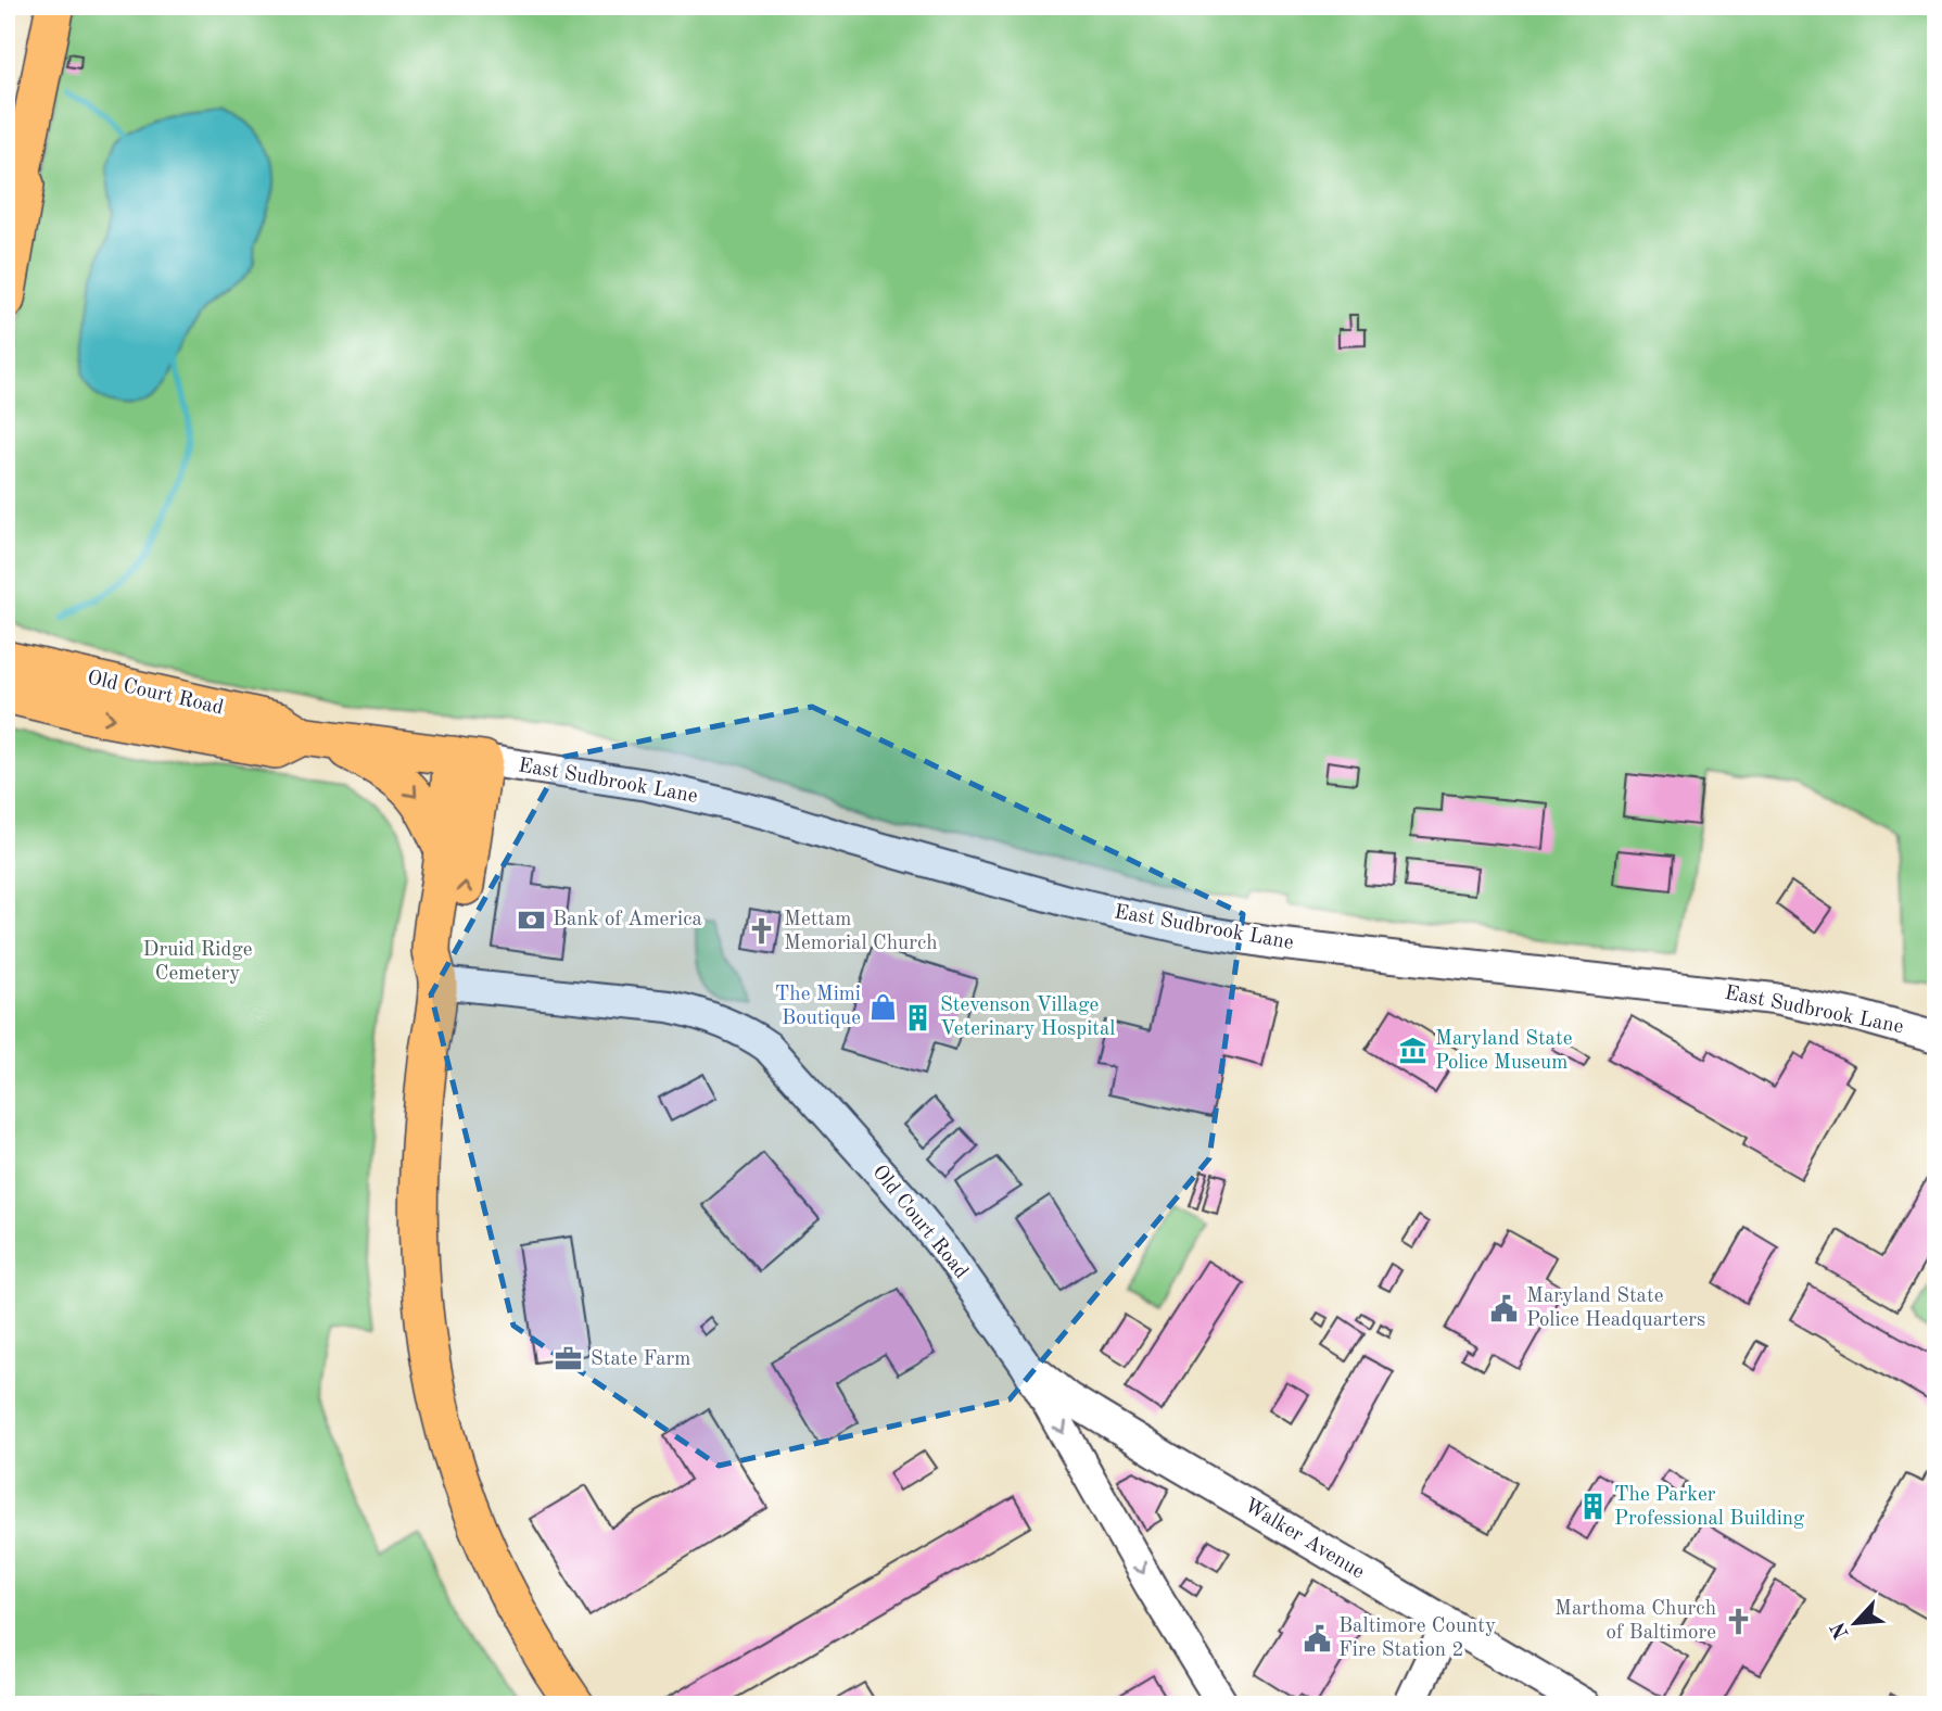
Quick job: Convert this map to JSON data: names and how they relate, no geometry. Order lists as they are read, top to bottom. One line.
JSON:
{"streets":{"main road":["Old Court Road"],"street":["East Sudbrook Lane","Walker Avenue"]},"crossings":[["Old Court Road","East Sudbrook Lane"],["Old Court Road","Walker Avenue"]],"parks":["Druid Ridge Cemetery"],"places":{"bank":["Bank of America"],"church":["Mettam Memorial Church","Marthoma Church of Baltimore"],"shop":["The Mimi Boutique"],"building":["Stevenson Village Veterinary Hospital","The Parker Professional Building"],"museum":["Maryland State Police Museum"],"public building":["Maryland State Police Headquarters","Baltimore County Fire Station 2"],"office":["State Farm"]},"north":"bottom left"}
